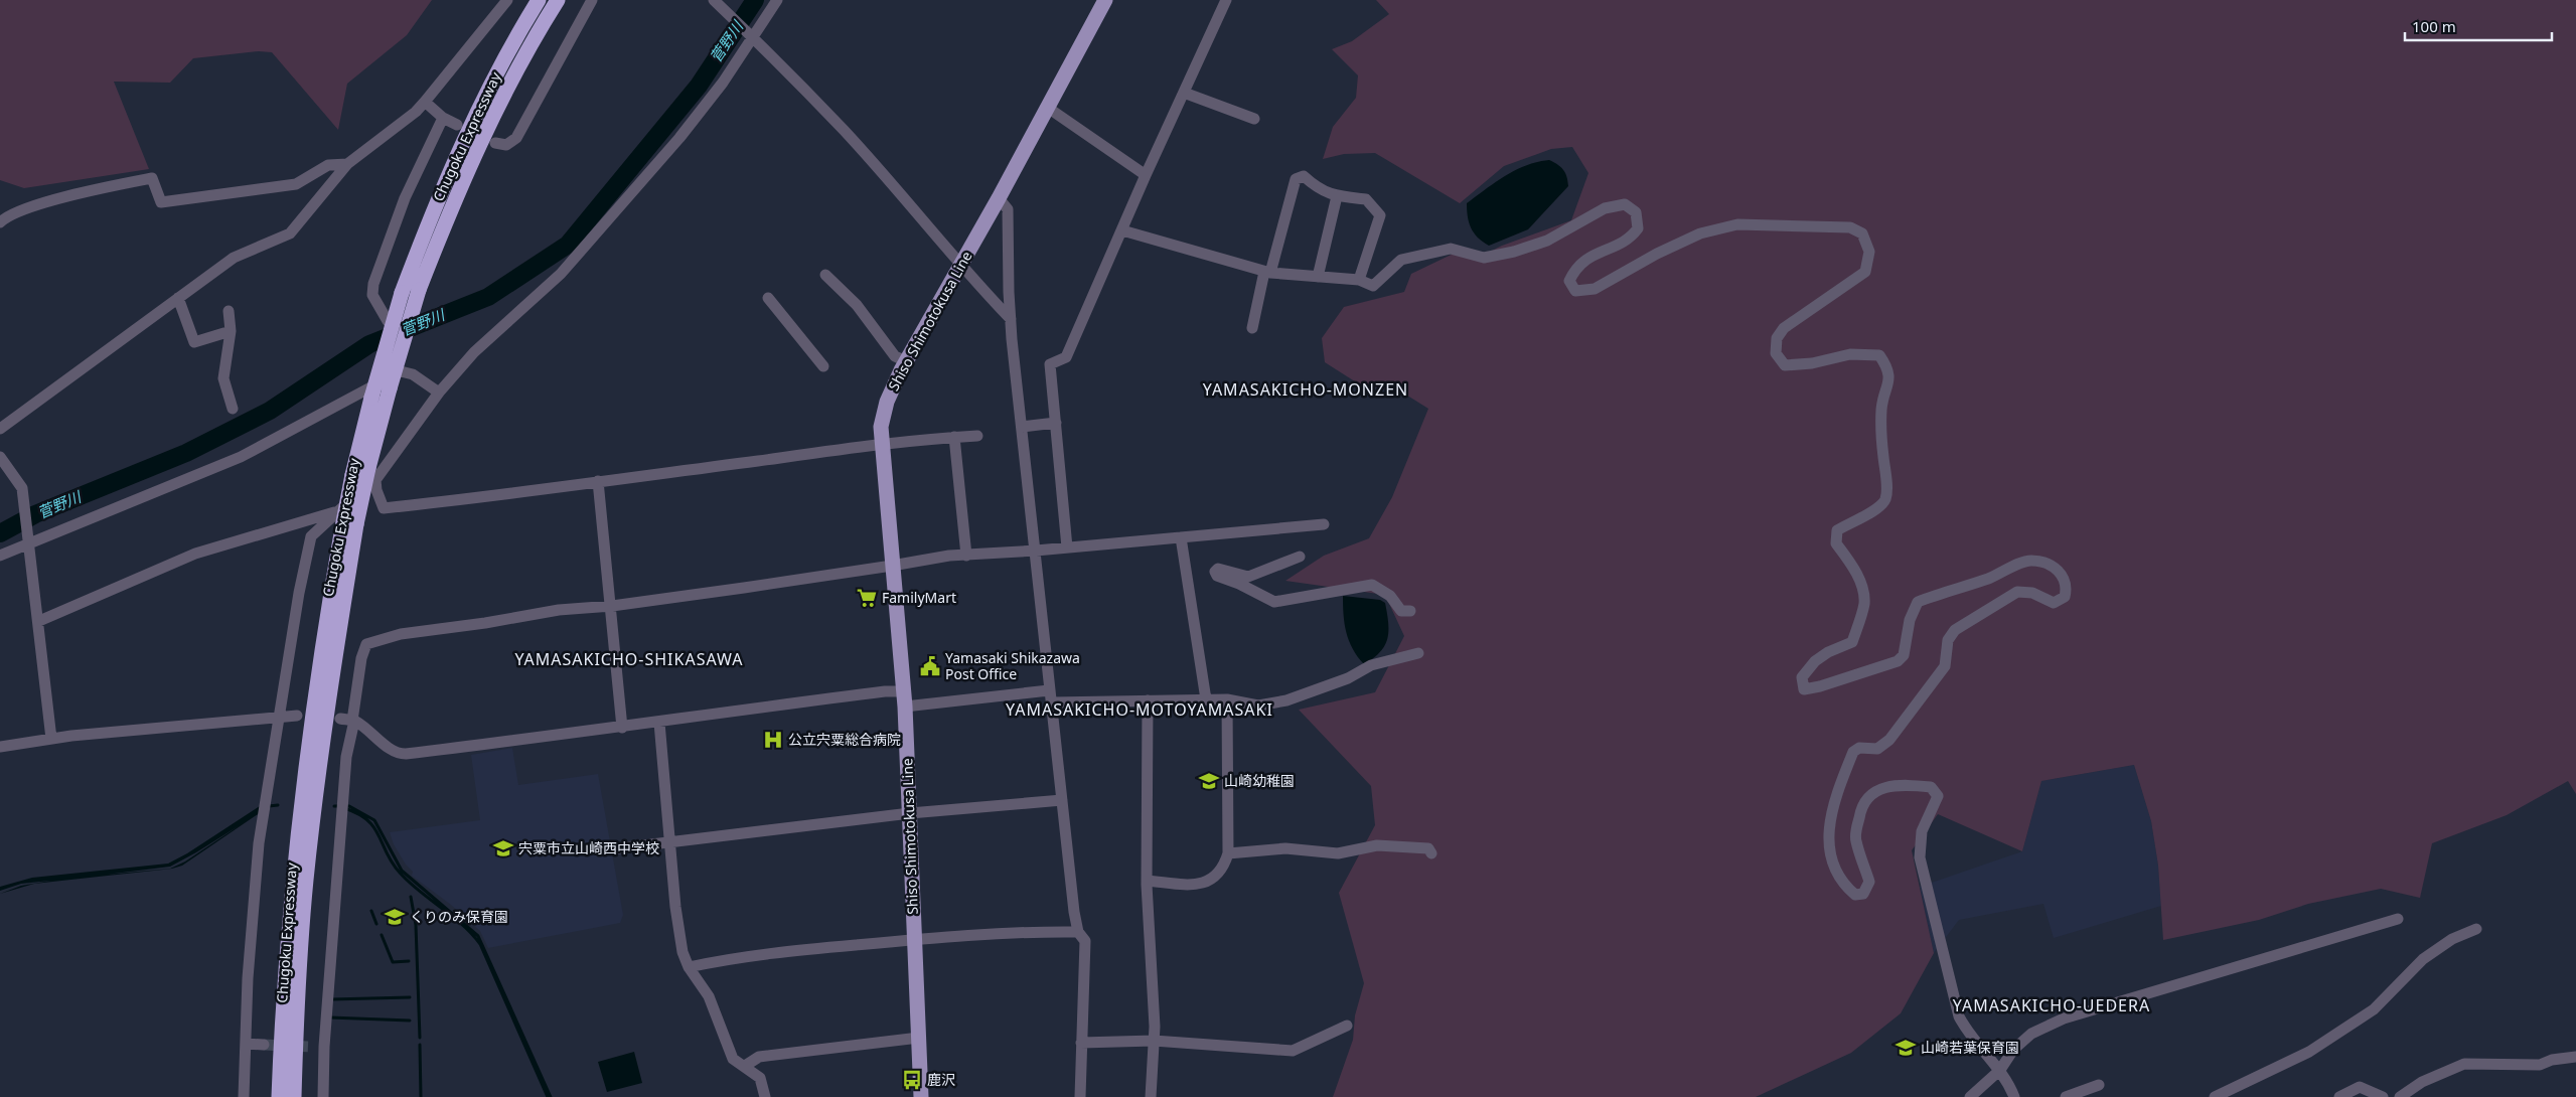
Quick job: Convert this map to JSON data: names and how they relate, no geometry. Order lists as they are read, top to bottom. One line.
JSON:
{"streets":{"highway":["Chugoku Expressway"],"main road":["Shiso Shimotokusa Line"]},"districts":["YAMASAKICHO-MONZEN","YAMASAKICHO-SHIKASAWA","YAMASAKICHO-MOTOYAMASAKI","YAMASAKICHO-UEDERA"],"water":["菅野川"],"places":{"supermarket":["FamilyMart"],"public building":["Yamasaki Shikazawa Post Office"],"hospital":["公立宍粟総合病院"],"school or university":["山崎幼稚園","宍粟市立山崎西中学校","くりのみ保育園","山崎若葉保育園"],"bus stop":["鹿沢"]},"scale_bar":"100 m"}
